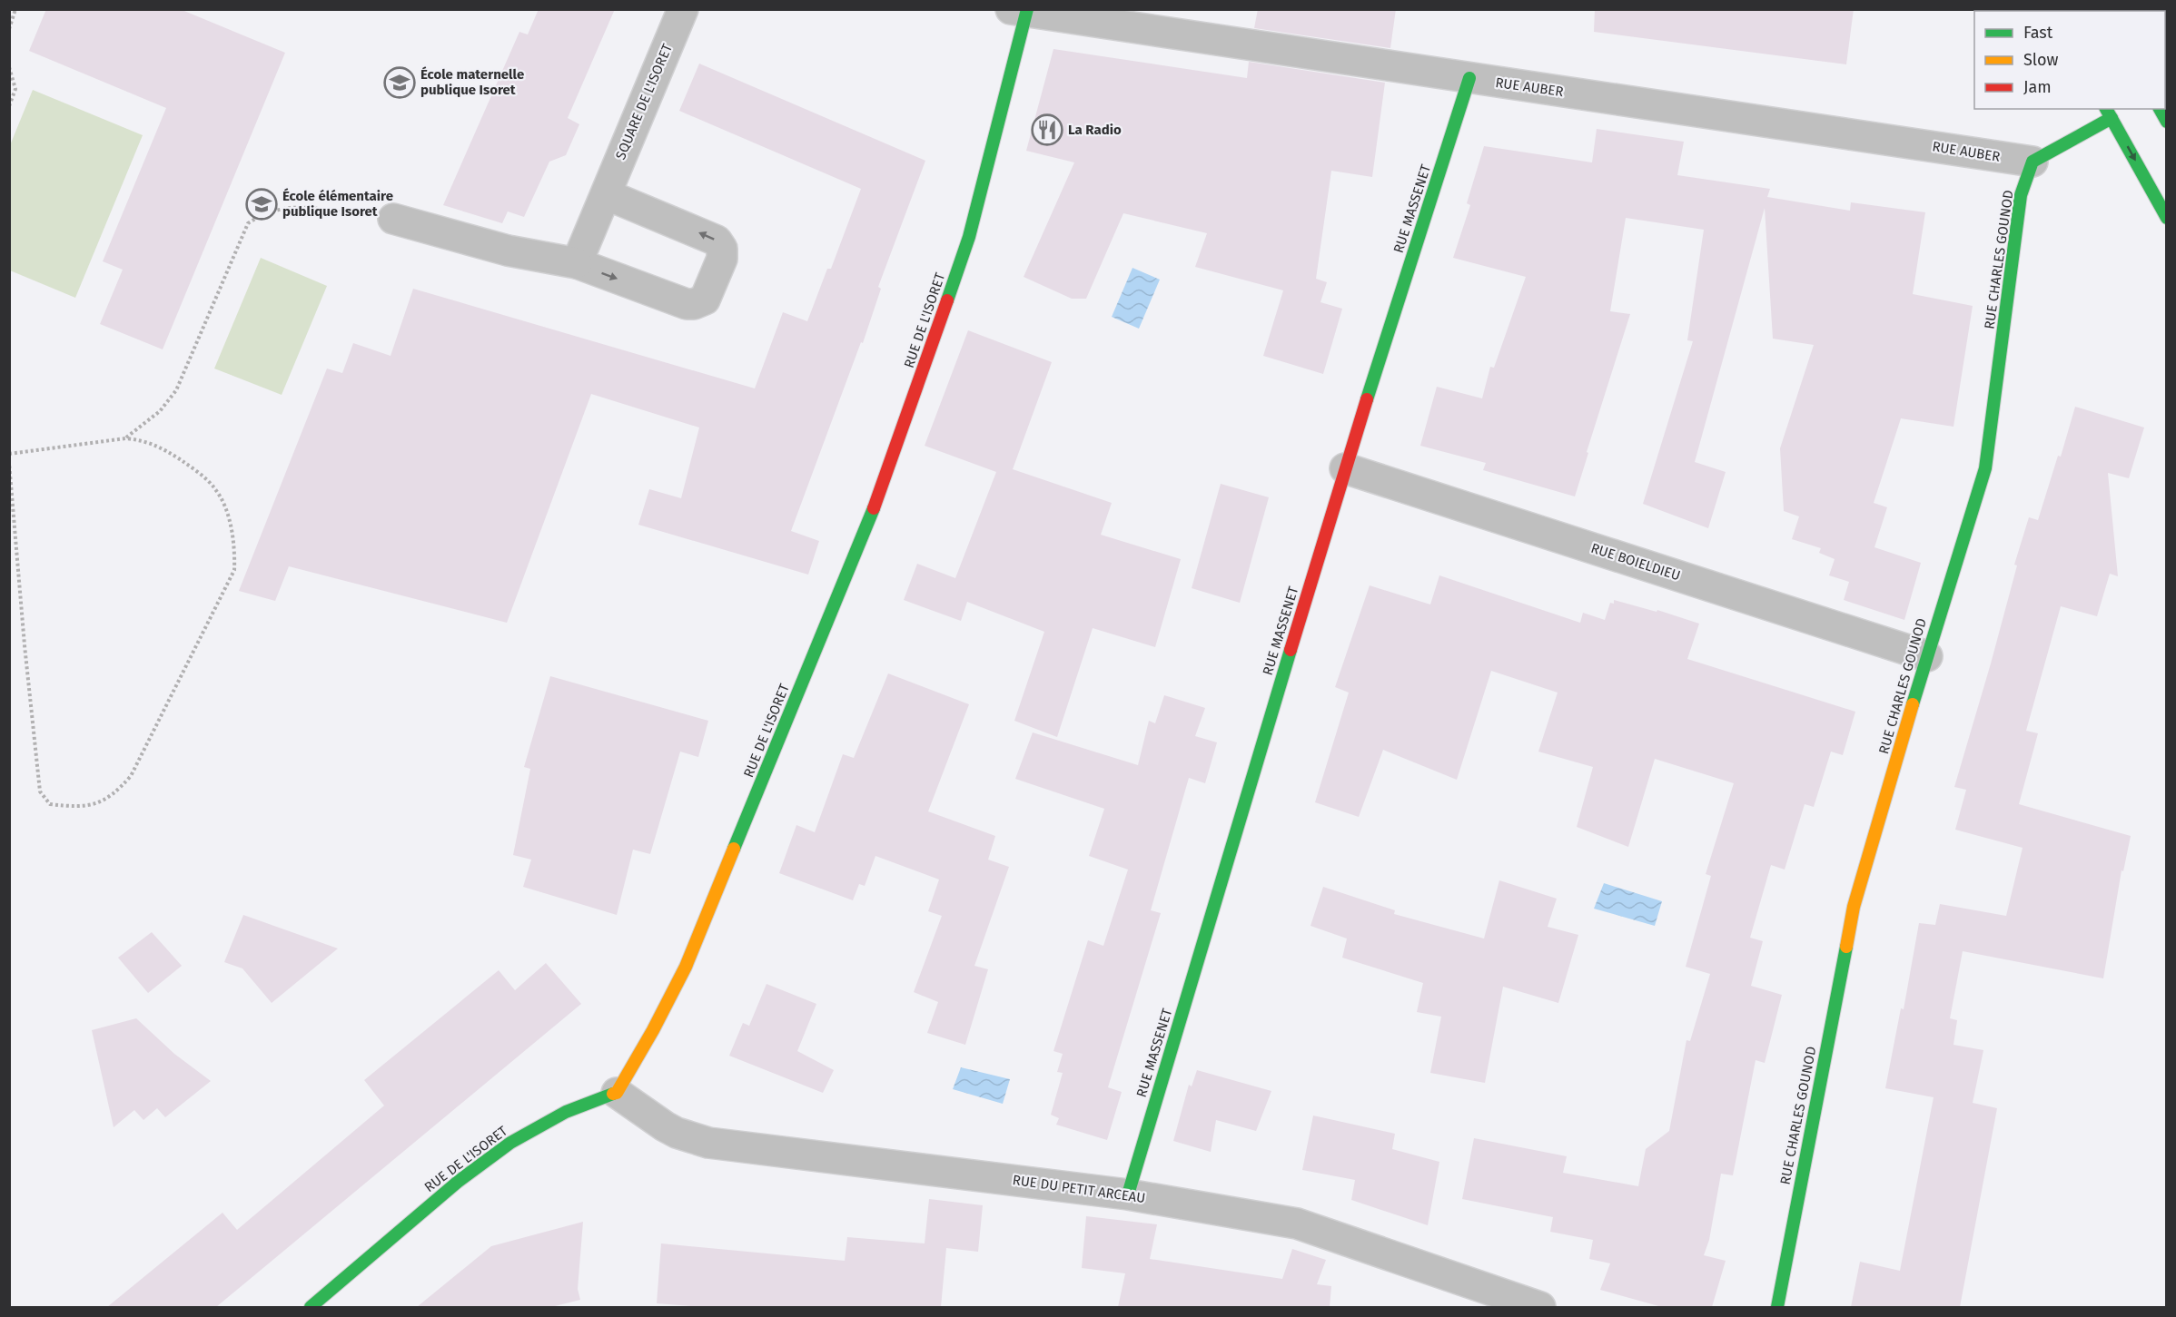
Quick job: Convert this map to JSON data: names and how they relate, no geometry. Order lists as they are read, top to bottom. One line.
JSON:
{"streets":{"street":["RUE AUBER","SQUARE DE L'ISORET","RUE MASSENET","RUE CHARLES GOUNOD","RUE DE L'ISORET","RUE BOIELDIEU","RUE DU PETIT ARCEAU"]},"crossings":[["RUE AUBER","RUE MASSENET"],["RUE AUBER","RUE CHARLES GOUNOD"],["RUE AUBER","RUE DE L'ISORET"],["RUE MASSENET","RUE BOIELDIEU"],["RUE MASSENET","RUE DU PETIT ARCEAU"],["RUE CHARLES GOUNOD","RUE BOIELDIEU"],["RUE DE L'ISORET","RUE DU PETIT ARCEAU"]],"places":{"school or university":["École maternelle publique Isoret","École élémentaire publique Isoret"],"restaurant":["La Radio"]},"legend":["Fast","Slow","Jam"]}
